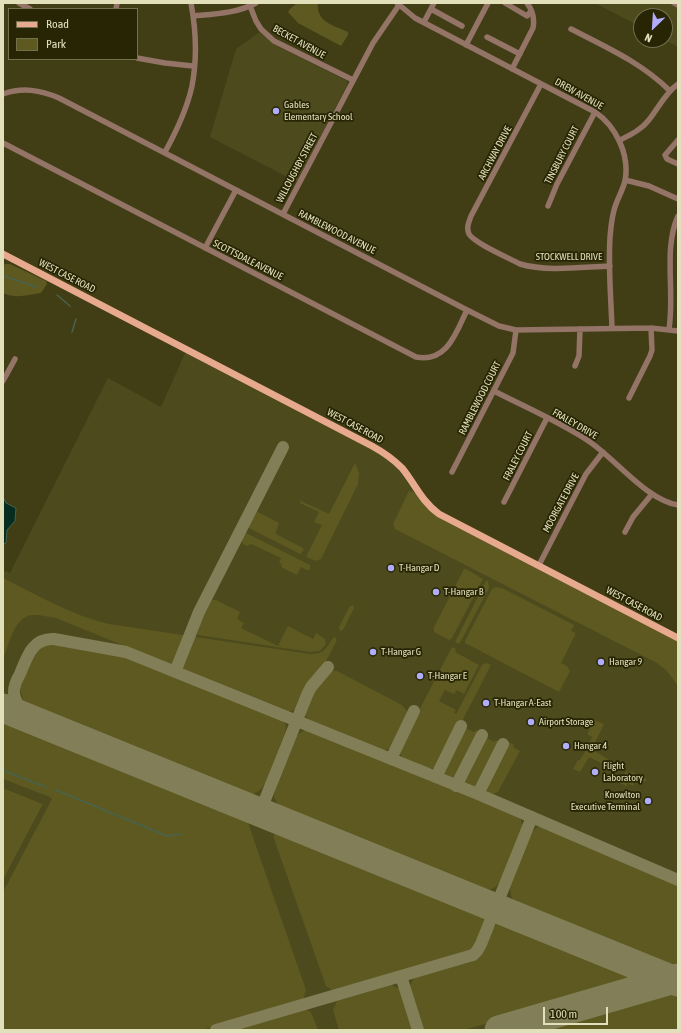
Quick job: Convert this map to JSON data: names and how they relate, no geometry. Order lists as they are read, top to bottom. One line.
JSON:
{"streets":{"main road":["WEST CASE ROAD"],"street":["BECKET AVENUE","DREW AVENUE","ARCHWAY DRIVE","TINSBURY COURT","WILLOUGHBY STREET","RAMBLEWOOD AVENUE","STOCKWELL DRIVE","SCOTTSDALE AVENUE","RAMBLEWOOD COURT","FRALEY DRIVE","FRALEY COURT","MOORGATE DRIVE"]},"crossings":[["BECKET AVENUE","WILLOUGHBY STREET"],["DREW AVENUE","ARCHWAY DRIVE"],["DREW AVENUE","TINSBURY COURT"],["DREW AVENUE","WILLOUGHBY STREET"],["DREW AVENUE","RAMBLEWOOD AVENUE"],["DREW AVENUE","STOCKWELL DRIVE"],["ARCHWAY DRIVE","STOCKWELL DRIVE"],["WILLOUGHBY STREET","RAMBLEWOOD AVENUE"],["RAMBLEWOOD AVENUE","SCOTTSDALE AVENUE"],["RAMBLEWOOD AVENUE","RAMBLEWOOD COURT"],["WEST CASE ROAD","MOORGATE DRIVE"],["RAMBLEWOOD COURT","FRALEY DRIVE"],["FRALEY DRIVE","FRALEY COURT"],["FRALEY DRIVE","MOORGATE DRIVE"]],"places":["Gables Elementary School","T-Hangar D","T-Hangar B","T-Hangar G","Hangar 9","T-Hangar E","T-Hangar A-East","Airport Storage","Hangar 4","Flight Laboratory","Knowlton Executive Terminal"],"legend":["Road","Park"],"scale_bar":"100 m","north":"bottom left"}
